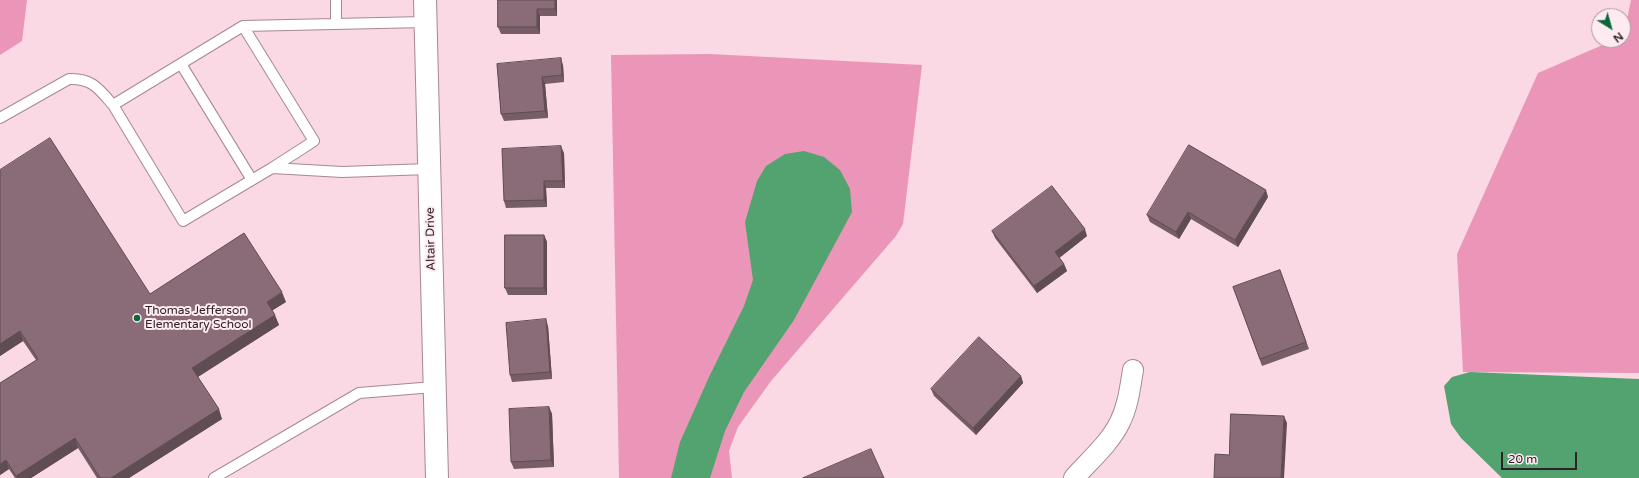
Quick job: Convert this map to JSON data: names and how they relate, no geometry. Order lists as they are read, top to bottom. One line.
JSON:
{"streets":{"street":["Altair Drive"]},"places":["Thomas Jefferson Elementary School"],"scale_bar":"20 m","north":"bottom right"}
